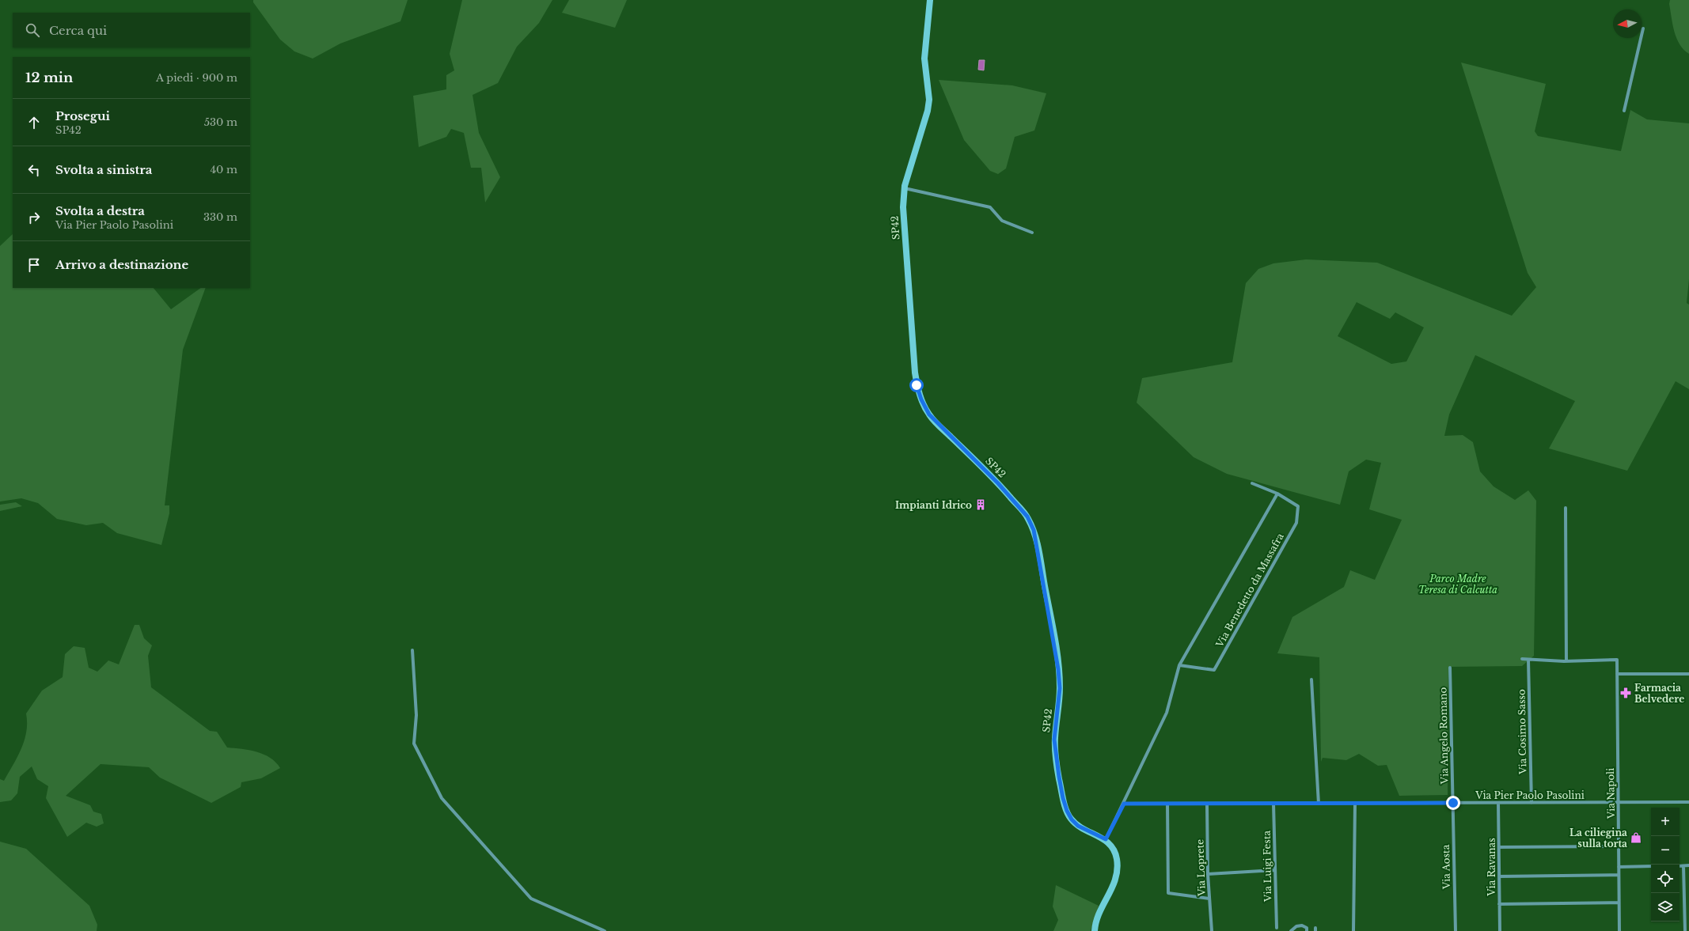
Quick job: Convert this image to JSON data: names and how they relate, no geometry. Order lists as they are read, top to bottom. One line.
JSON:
{"streets":{"main road":["SP42"],"street":["Via Benedetto da Massafra","Via Cosimo Sasso","Via Angelo Romano","Via Napoli","Via Pier Paolo Pasolini","Via Luigi Festa","Via Aosta","Via Ravanas","Via Loprete"]},"crossings":[["Via Cosimo Sasso","Via Pier Paolo Pasolini"],["Via Angelo Romano","Via Pier Paolo Pasolini"],["Via Angelo Romano","Via Aosta"],["Via Napoli","Via Pier Paolo Pasolini"],["Via Pier Paolo Pasolini","Via Luigi Festa"],["Via Pier Paolo Pasolini","Via Aosta"],["Via Pier Paolo Pasolini","Via Ravanas"],["Via Pier Paolo Pasolini","Via Loprete"]],"parks":["Parco Madre Teresa di Calcutta"],"places":{"building":["Impianti Idrico"],"pharmacy":["Farmacia Belvedere"],"shop":["La ciliegina sulla torta"]},"north":"left","page":{"search":"Cerca qui","heading":["12 min","A piedi · 900 m"],"list":[["Prosegui","SP42","530 m"],["Svolta a sinistra","40 m"],["Svolta a destra","Via Pier Paolo Pasolini","330 m"],"Arrivo a destinazione"],"map_buttons":["+","−"]}}
